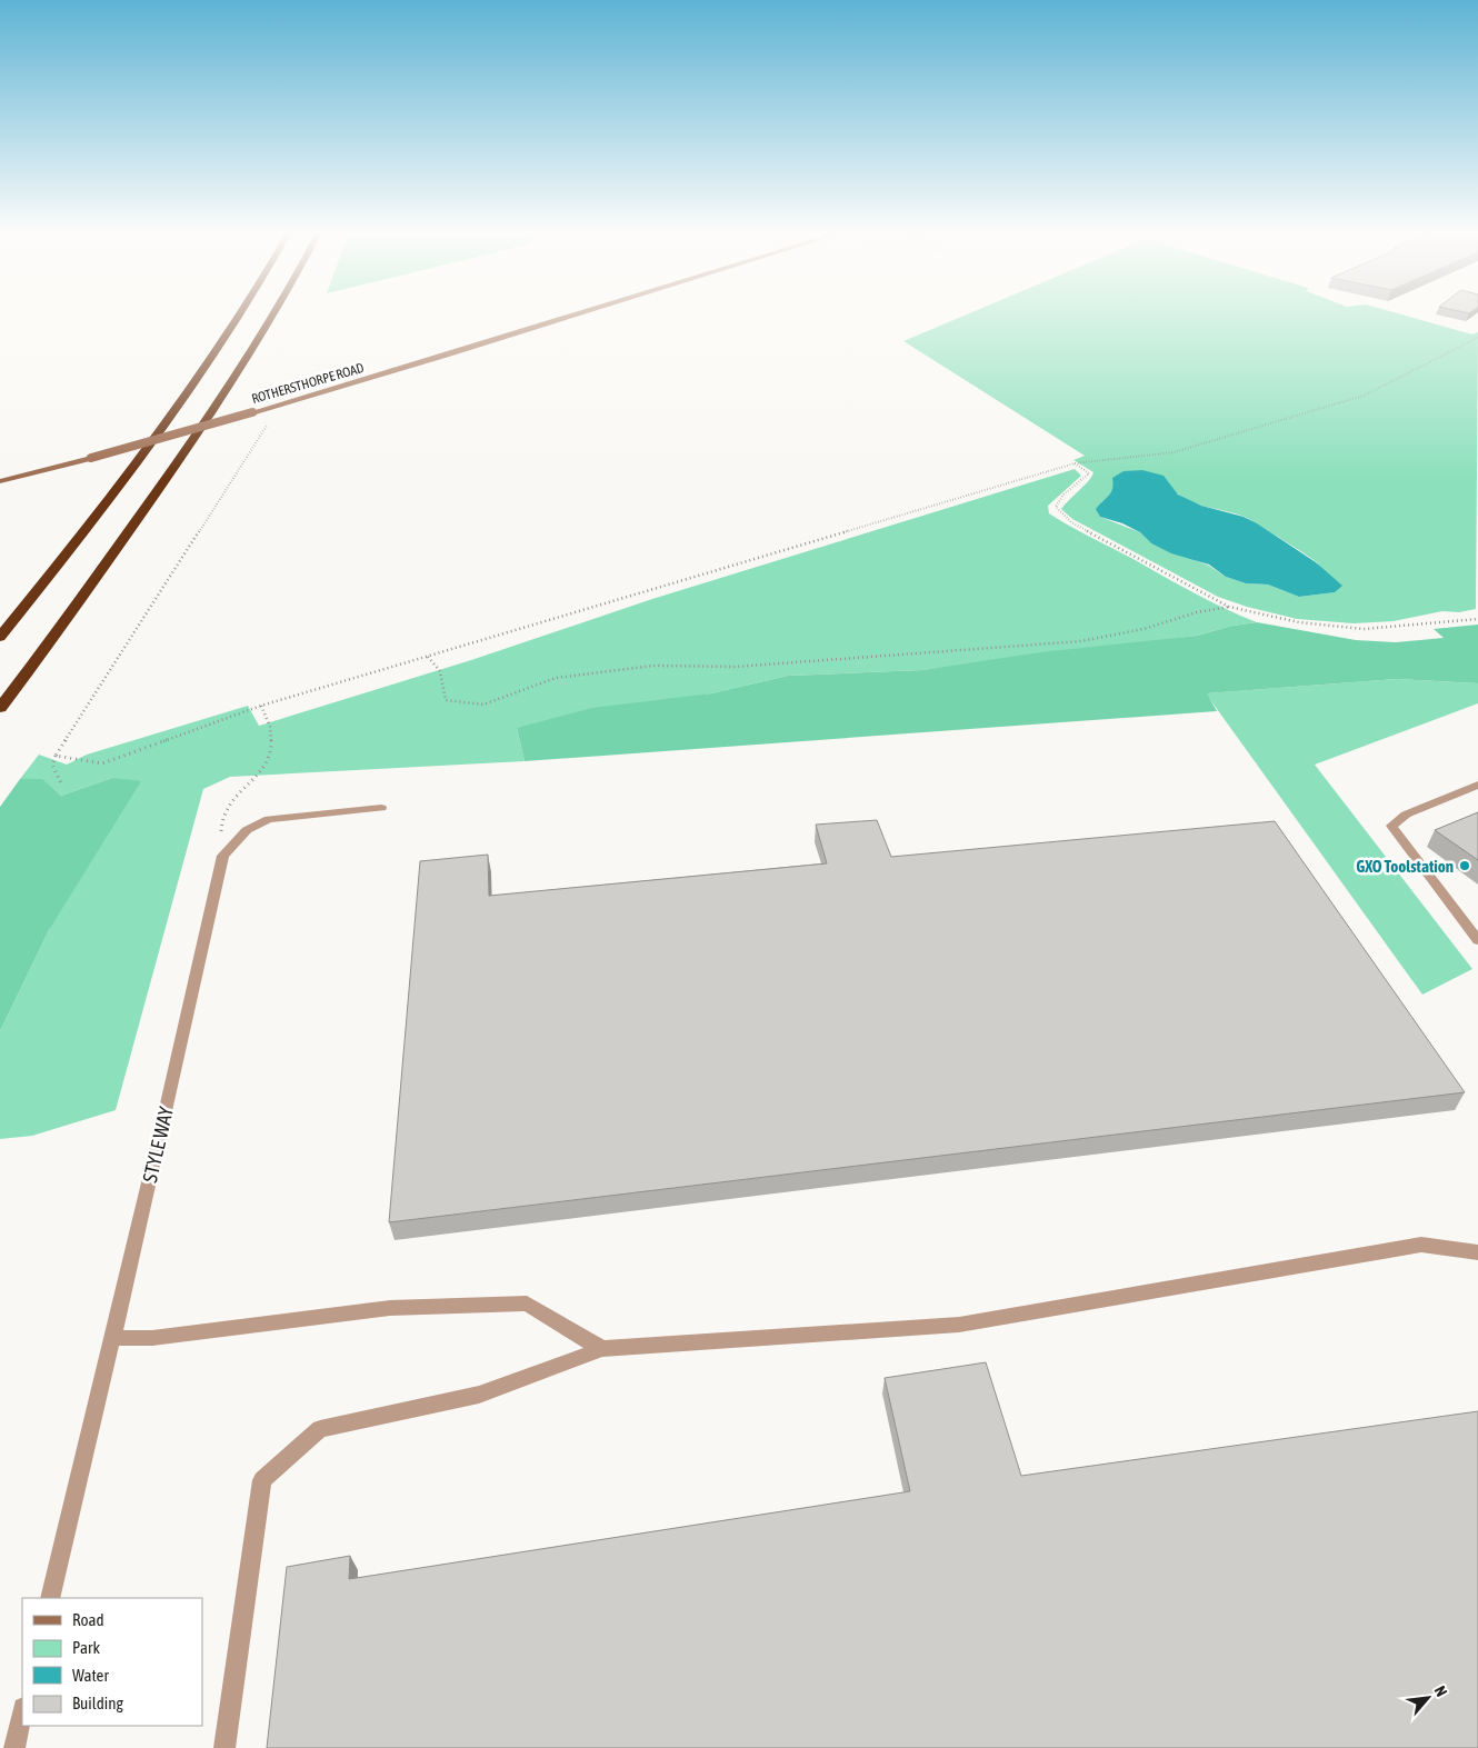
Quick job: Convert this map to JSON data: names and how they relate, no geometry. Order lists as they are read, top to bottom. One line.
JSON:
{"streets":{"street":["ROTHERSTHORPE ROAD"],"lane":["STYLE WAY"]},"places":["GXO Toolstation"],"legend":["Road","Park","Water","Building"],"north":"top right"}
